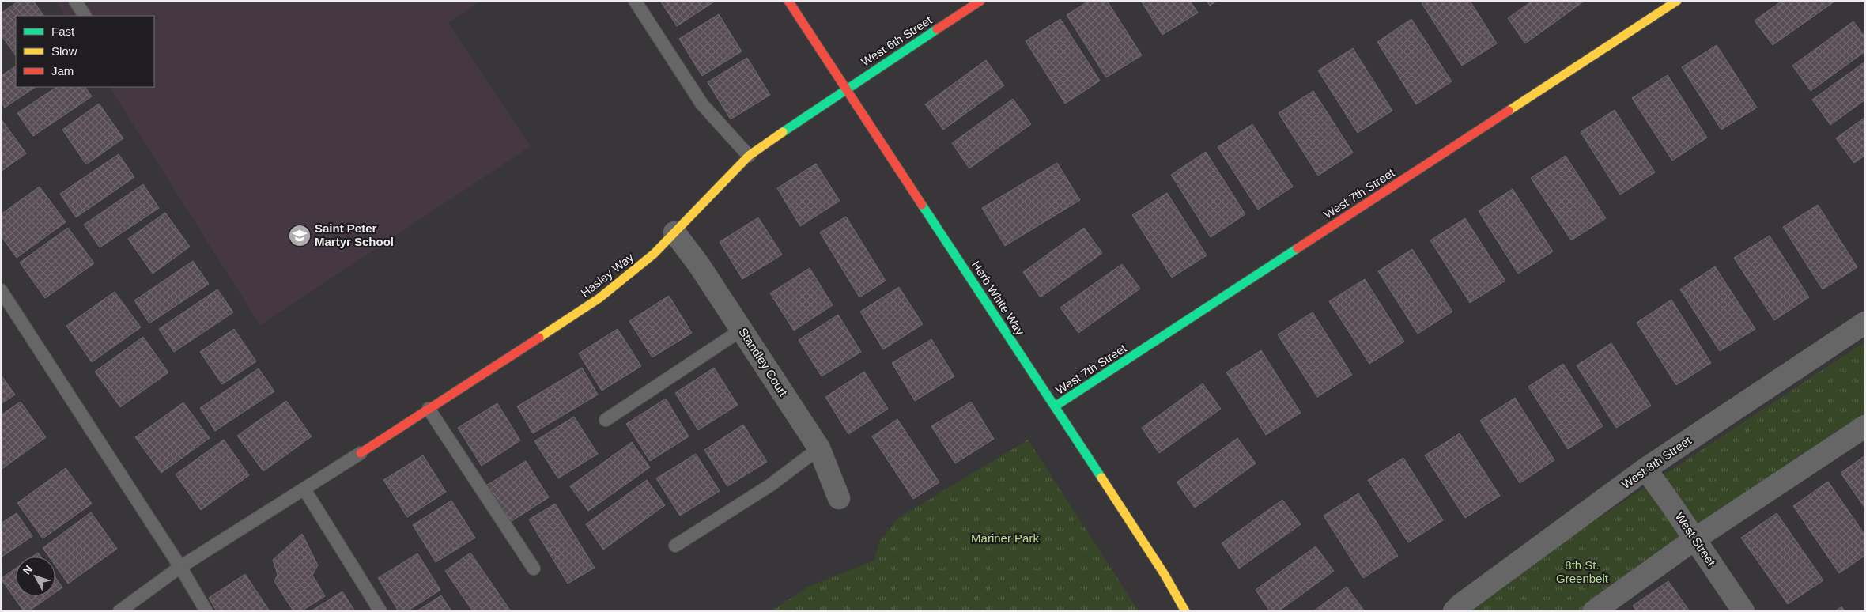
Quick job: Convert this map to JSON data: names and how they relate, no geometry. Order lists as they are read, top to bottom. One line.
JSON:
{"streets":{"street":["West 6th Street","West 7th Street","Hasley Way","Herb White Way","Standley Court","West 8th Street","West Street"]},"crossings":[["West 6th Street","Hasley Way"],["West 6th Street","Herb White Way"],["West 7th Street","Herb White Way"],["Hasley Way","Herb White Way"],["Hasley Way","Standley Court"],["West 8th Street","West Street"]],"parks":["Mariner Park","8th St. Greenbelt"],"places":{"school or university":["Saint Peter Martyr School"]},"legend":["Fast","Slow","Jam"],"north":"top left"}
